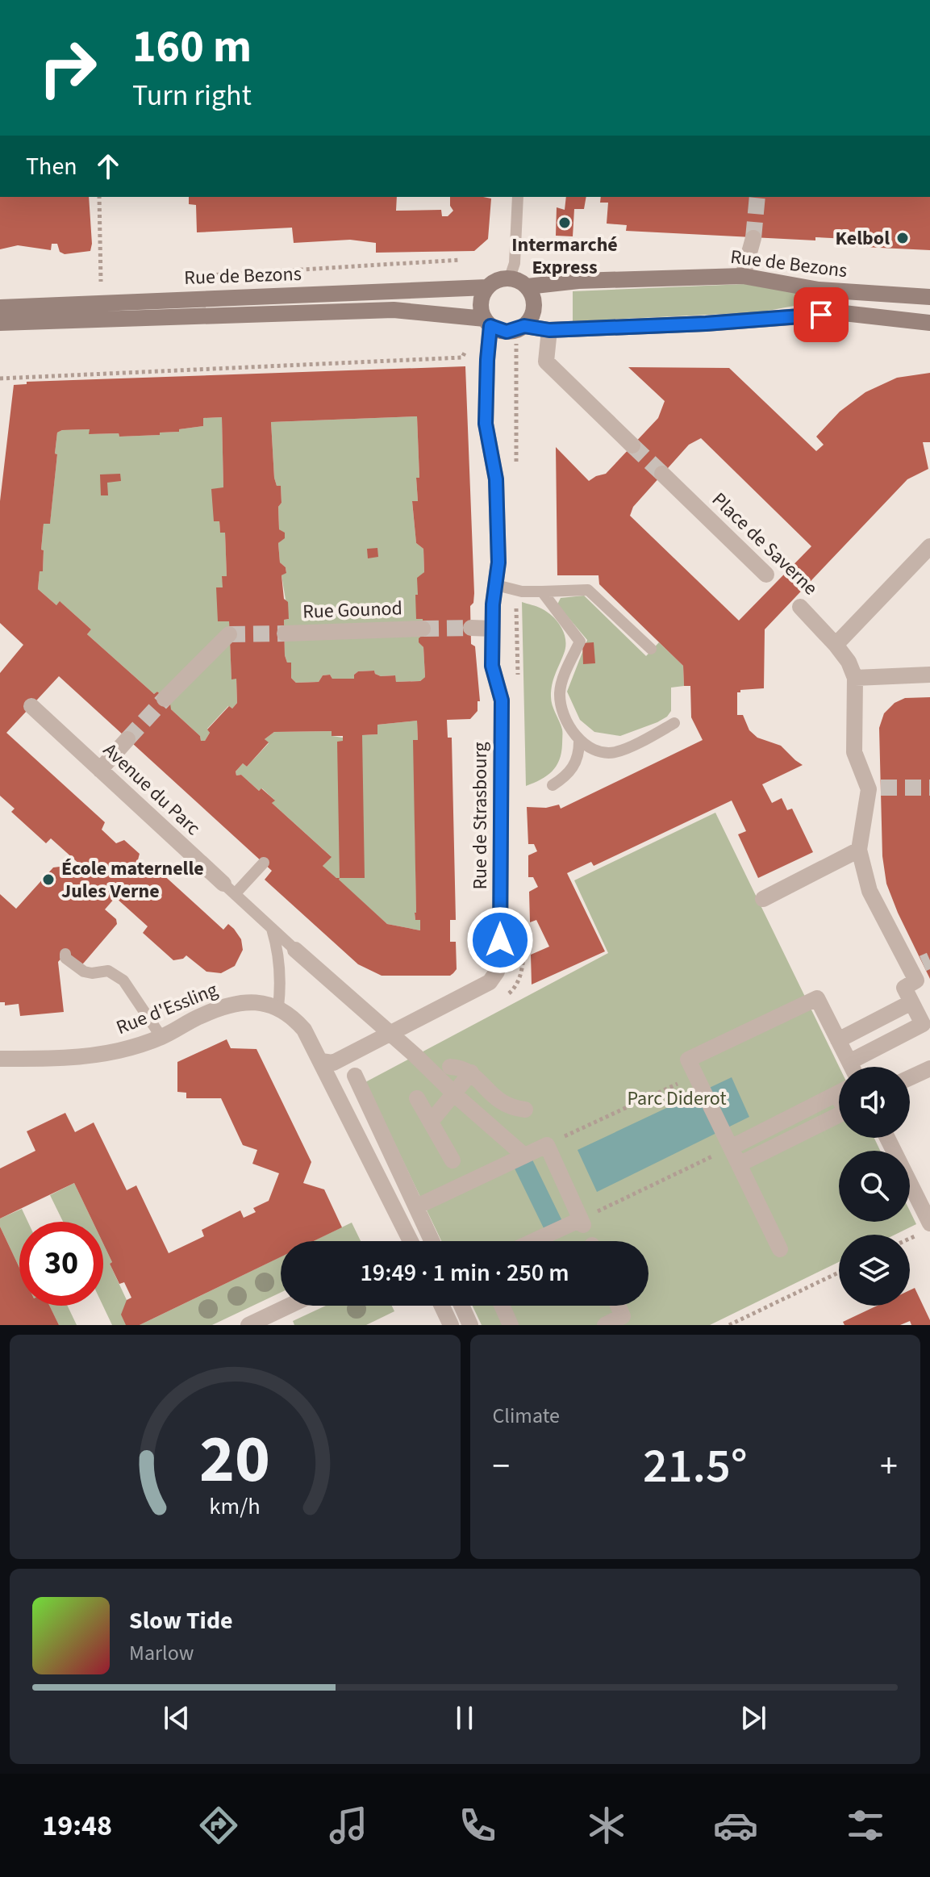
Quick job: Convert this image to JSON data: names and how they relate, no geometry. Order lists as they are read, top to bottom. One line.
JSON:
{"streets":{"main road":["Rue de Bezons"],"street":["Place de Saverne","Rue Gounod","Avenue du Parc","Rue de Strasbourg","Rue d'Essling"]},"crossings":[["Rue de Bezons","Rue de Strasbourg"],["Avenue du Parc","Rue de Strasbourg"]],"parks":["Parc Diderot"],"places":["Intermarché Express","Kelbol","École maternelle Jules Verne"],"page":{"turn":["160 m","Turn right"],"then":"Then","limit":"30","trip":"19:49 · 1 min · 250 m","tile":"Climate","heat":["−","21.5°","+"],"song":["Slow Tide","Marlow"],"tabs":"19:48","gauge":["20","km/h"]}}
